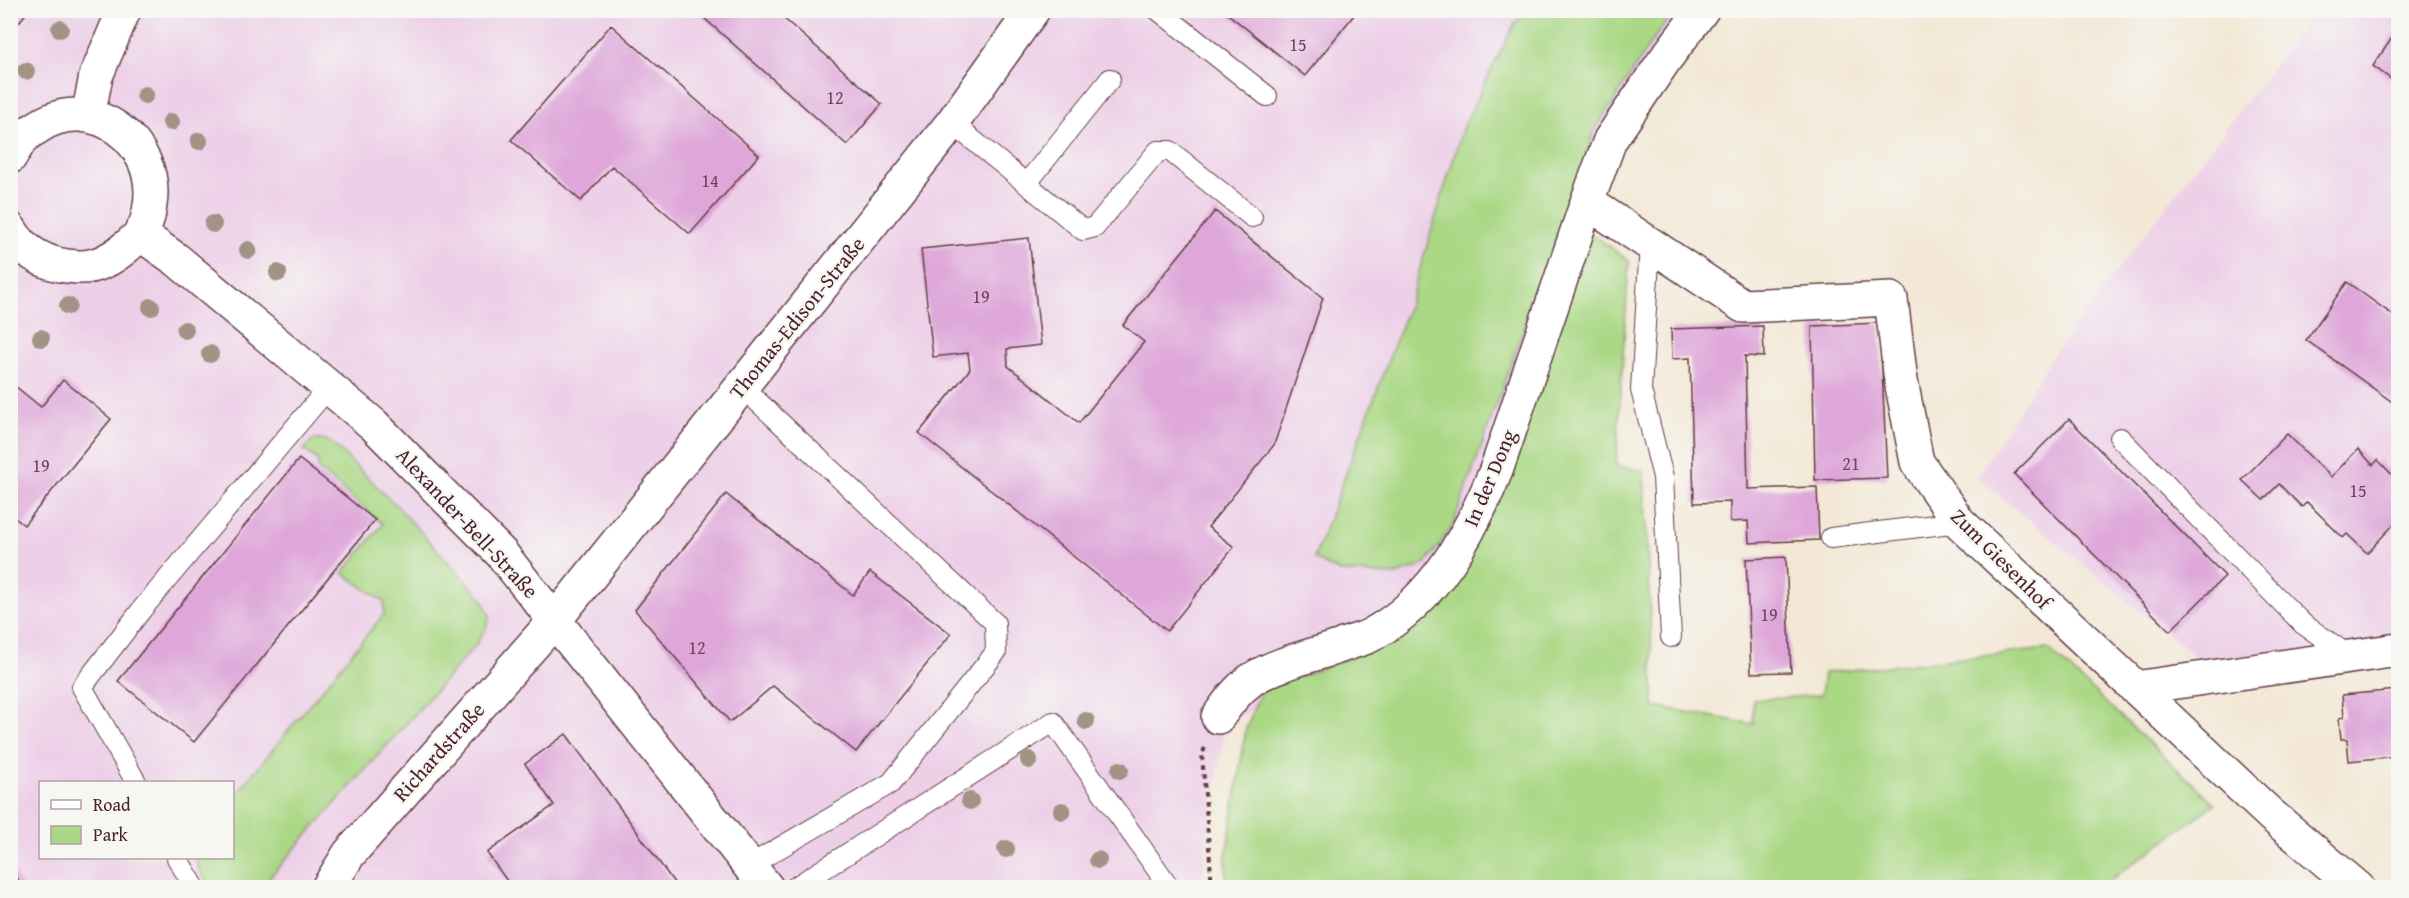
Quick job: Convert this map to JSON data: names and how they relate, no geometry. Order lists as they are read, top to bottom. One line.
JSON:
{"streets":{"street":["Thomas-Edison-Straße","In der Dong","Alexander-Bell-Straße","Zum Giesenhof","Richardstraße"]},"crossings":[["Thomas-Edison-Straße","Alexander-Bell-Straße"],["Thomas-Edison-Straße","Richardstraße"],["In der Dong","Zum Giesenhof"],["Alexander-Bell-Straße","Richardstraße"]],"house_numbers":["15","12","14","19","21","19","15","19","12"],"legend":["Road","Park"]}
